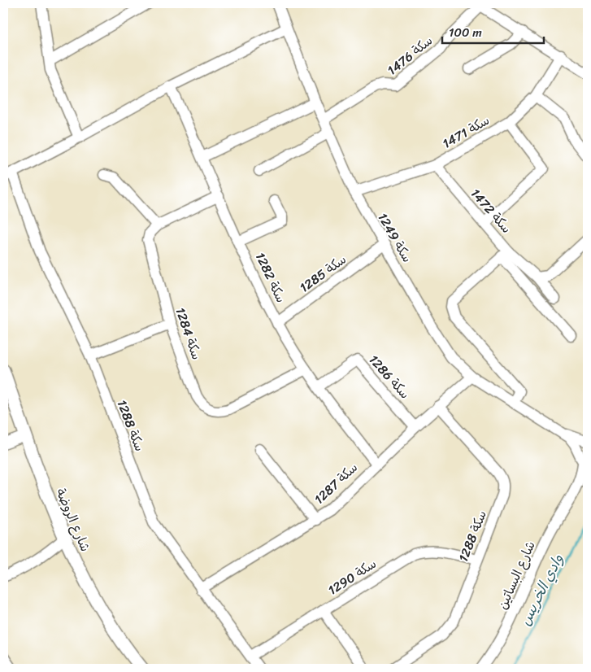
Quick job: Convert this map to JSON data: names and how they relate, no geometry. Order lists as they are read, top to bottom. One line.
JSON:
{"streets":{"main road":["شارع الروضة"],"street":["سكة 1476","سكة 1471","سكة 1472","سكة 1249","سكة 1285","سكة 1282","سكة 1284","سكة 1286","سكة 1288","سكة 1287","شارع البساتين","سكة 1290"]},"crossings":[["سكة 1476","سكة 1249"],["سكة 1471","سكة 1472"],["سكة 1471","سكة 1249"],["سكة 1249","سكة 1285"],["سكة 1249","سكة 1287"],["سكة 1249","شارع البساتين"],["سكة 1285","سكة 1282"],["سكة 1282","سكة 1284"],["سكة 1282","سكة 1286"],["سكة 1282","سكة 1287"],["سكة 1286","سكة 1287"],["سكة 1288","سكة 1287"],["سكة 1288","سكة 1290"]],"water":["وادي الخريس"],"scale_bar":"100 m"}
